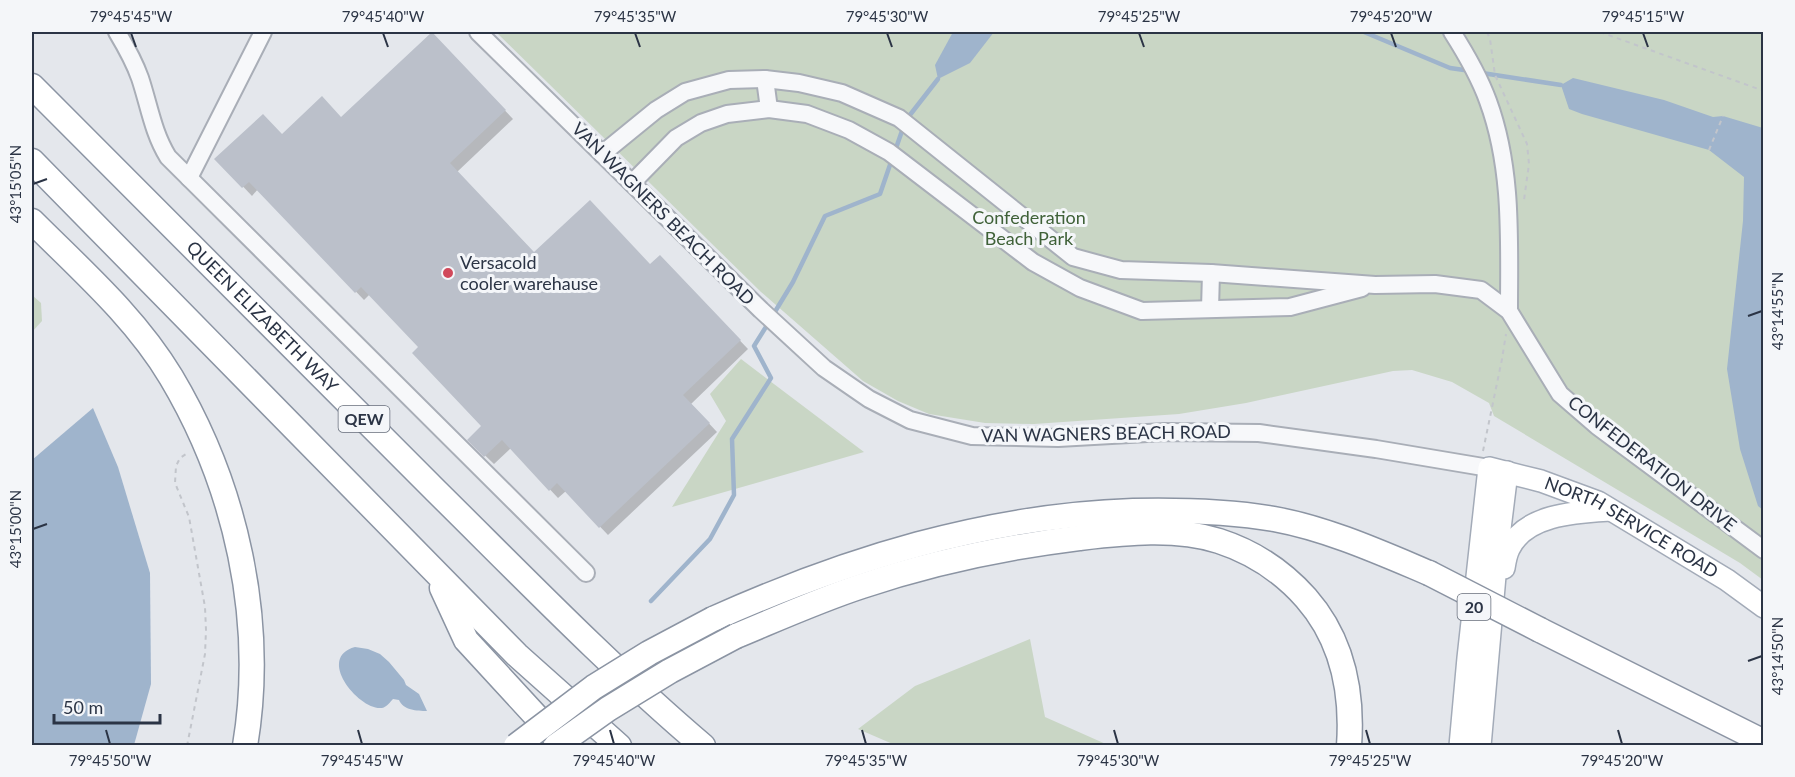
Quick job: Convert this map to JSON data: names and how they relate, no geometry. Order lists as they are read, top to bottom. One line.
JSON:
{"streets":{"highway":["QUEEN ELIZABETH WAY","QEW"],"main road":["NORTH SERVICE ROAD","20"],"street":["VAN WAGNERS BEACH ROAD","CONFEDERATION DRIVE"]},"crossings":[["VAN WAGNERS BEACH ROAD","NORTH SERVICE ROAD"],["VAN WAGNERS BEACH ROAD","20"],["NORTH SERVICE ROAD","20"]],"parks":["Confederation Beach Park"],"places":["Versacold cooler warehause"],"scale_bar":"50 m","coordinates":["79°45'45\"W","79°45'40\"W","79°45'35\"W","79°45'30\"W","79°45'25\"W","79°45'20\"W","79°45'15\"W","43°15'05\"N","43°14'55\"N","43°15'00\"N","43°14'50\"N","79°45'50\"W"]}
